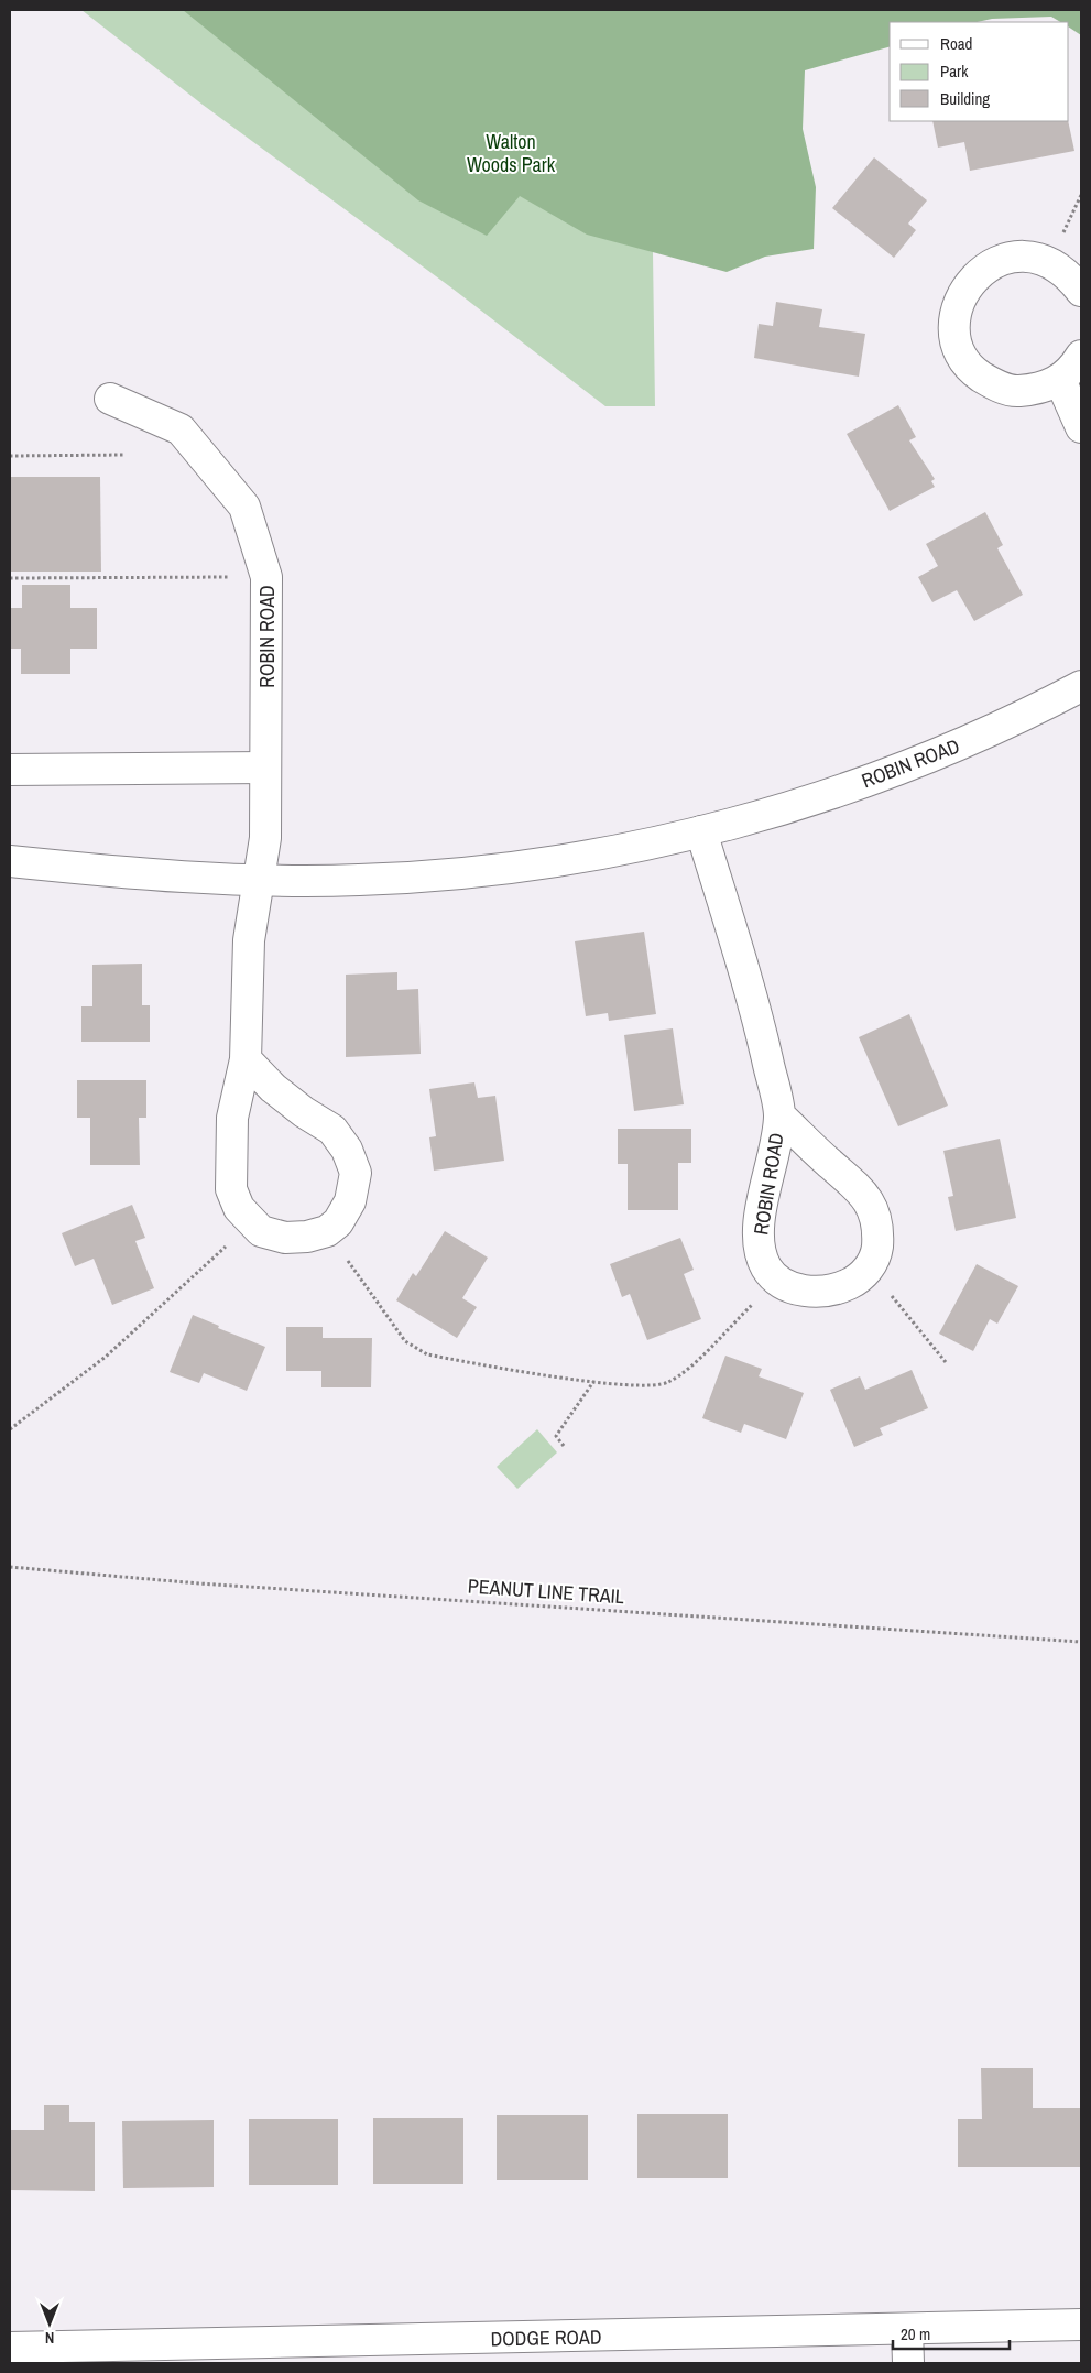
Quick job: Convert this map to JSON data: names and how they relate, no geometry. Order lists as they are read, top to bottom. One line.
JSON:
{"streets":{"street":["ROBIN ROAD","DODGE ROAD"],"path":["PEANUT LINE TRAIL"]},"parks":["Walton Woods Park"],"legend":["Road","Park","Building"],"scale_bar":"20 m","north":"bottom"}
